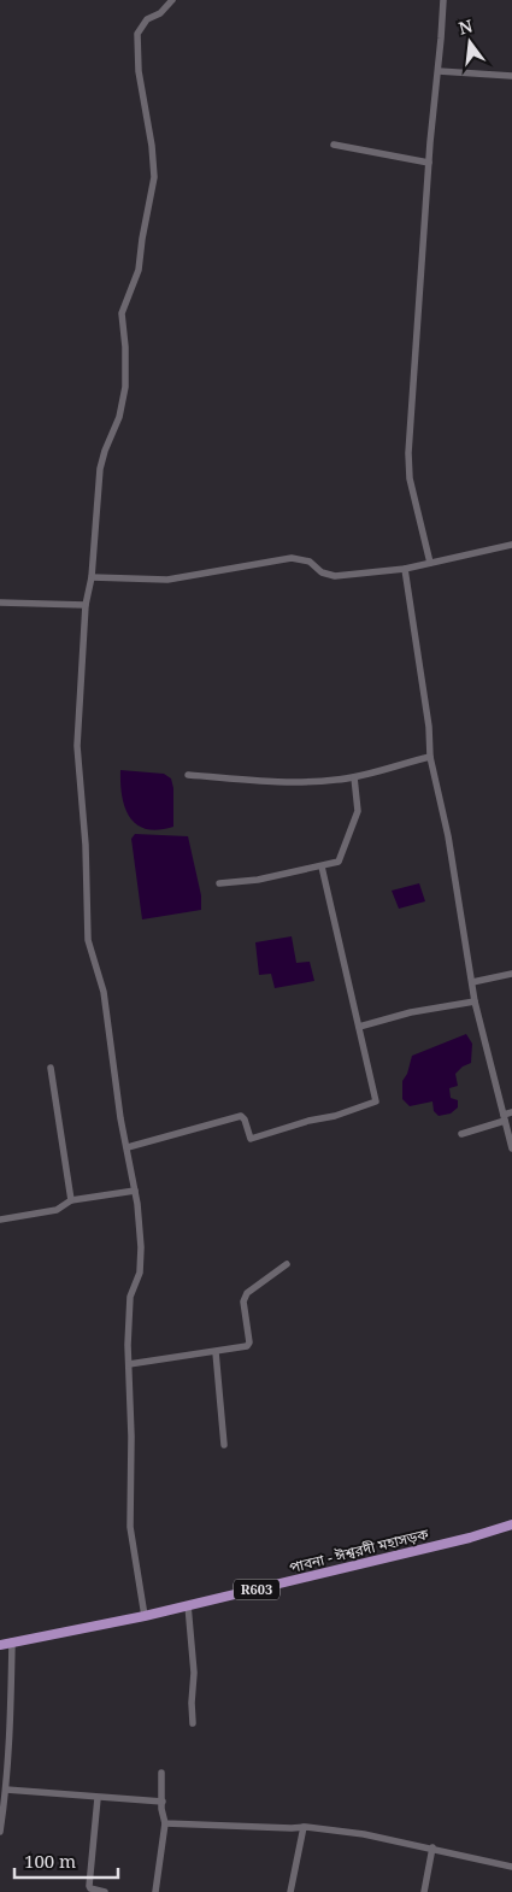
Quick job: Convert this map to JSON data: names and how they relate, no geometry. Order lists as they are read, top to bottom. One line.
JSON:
{"streets":{"main road":["পাবনা - ঈশ্বরদী মহাসড়ক","R603"]},"scale_bar":"100 m","north":"top"}
